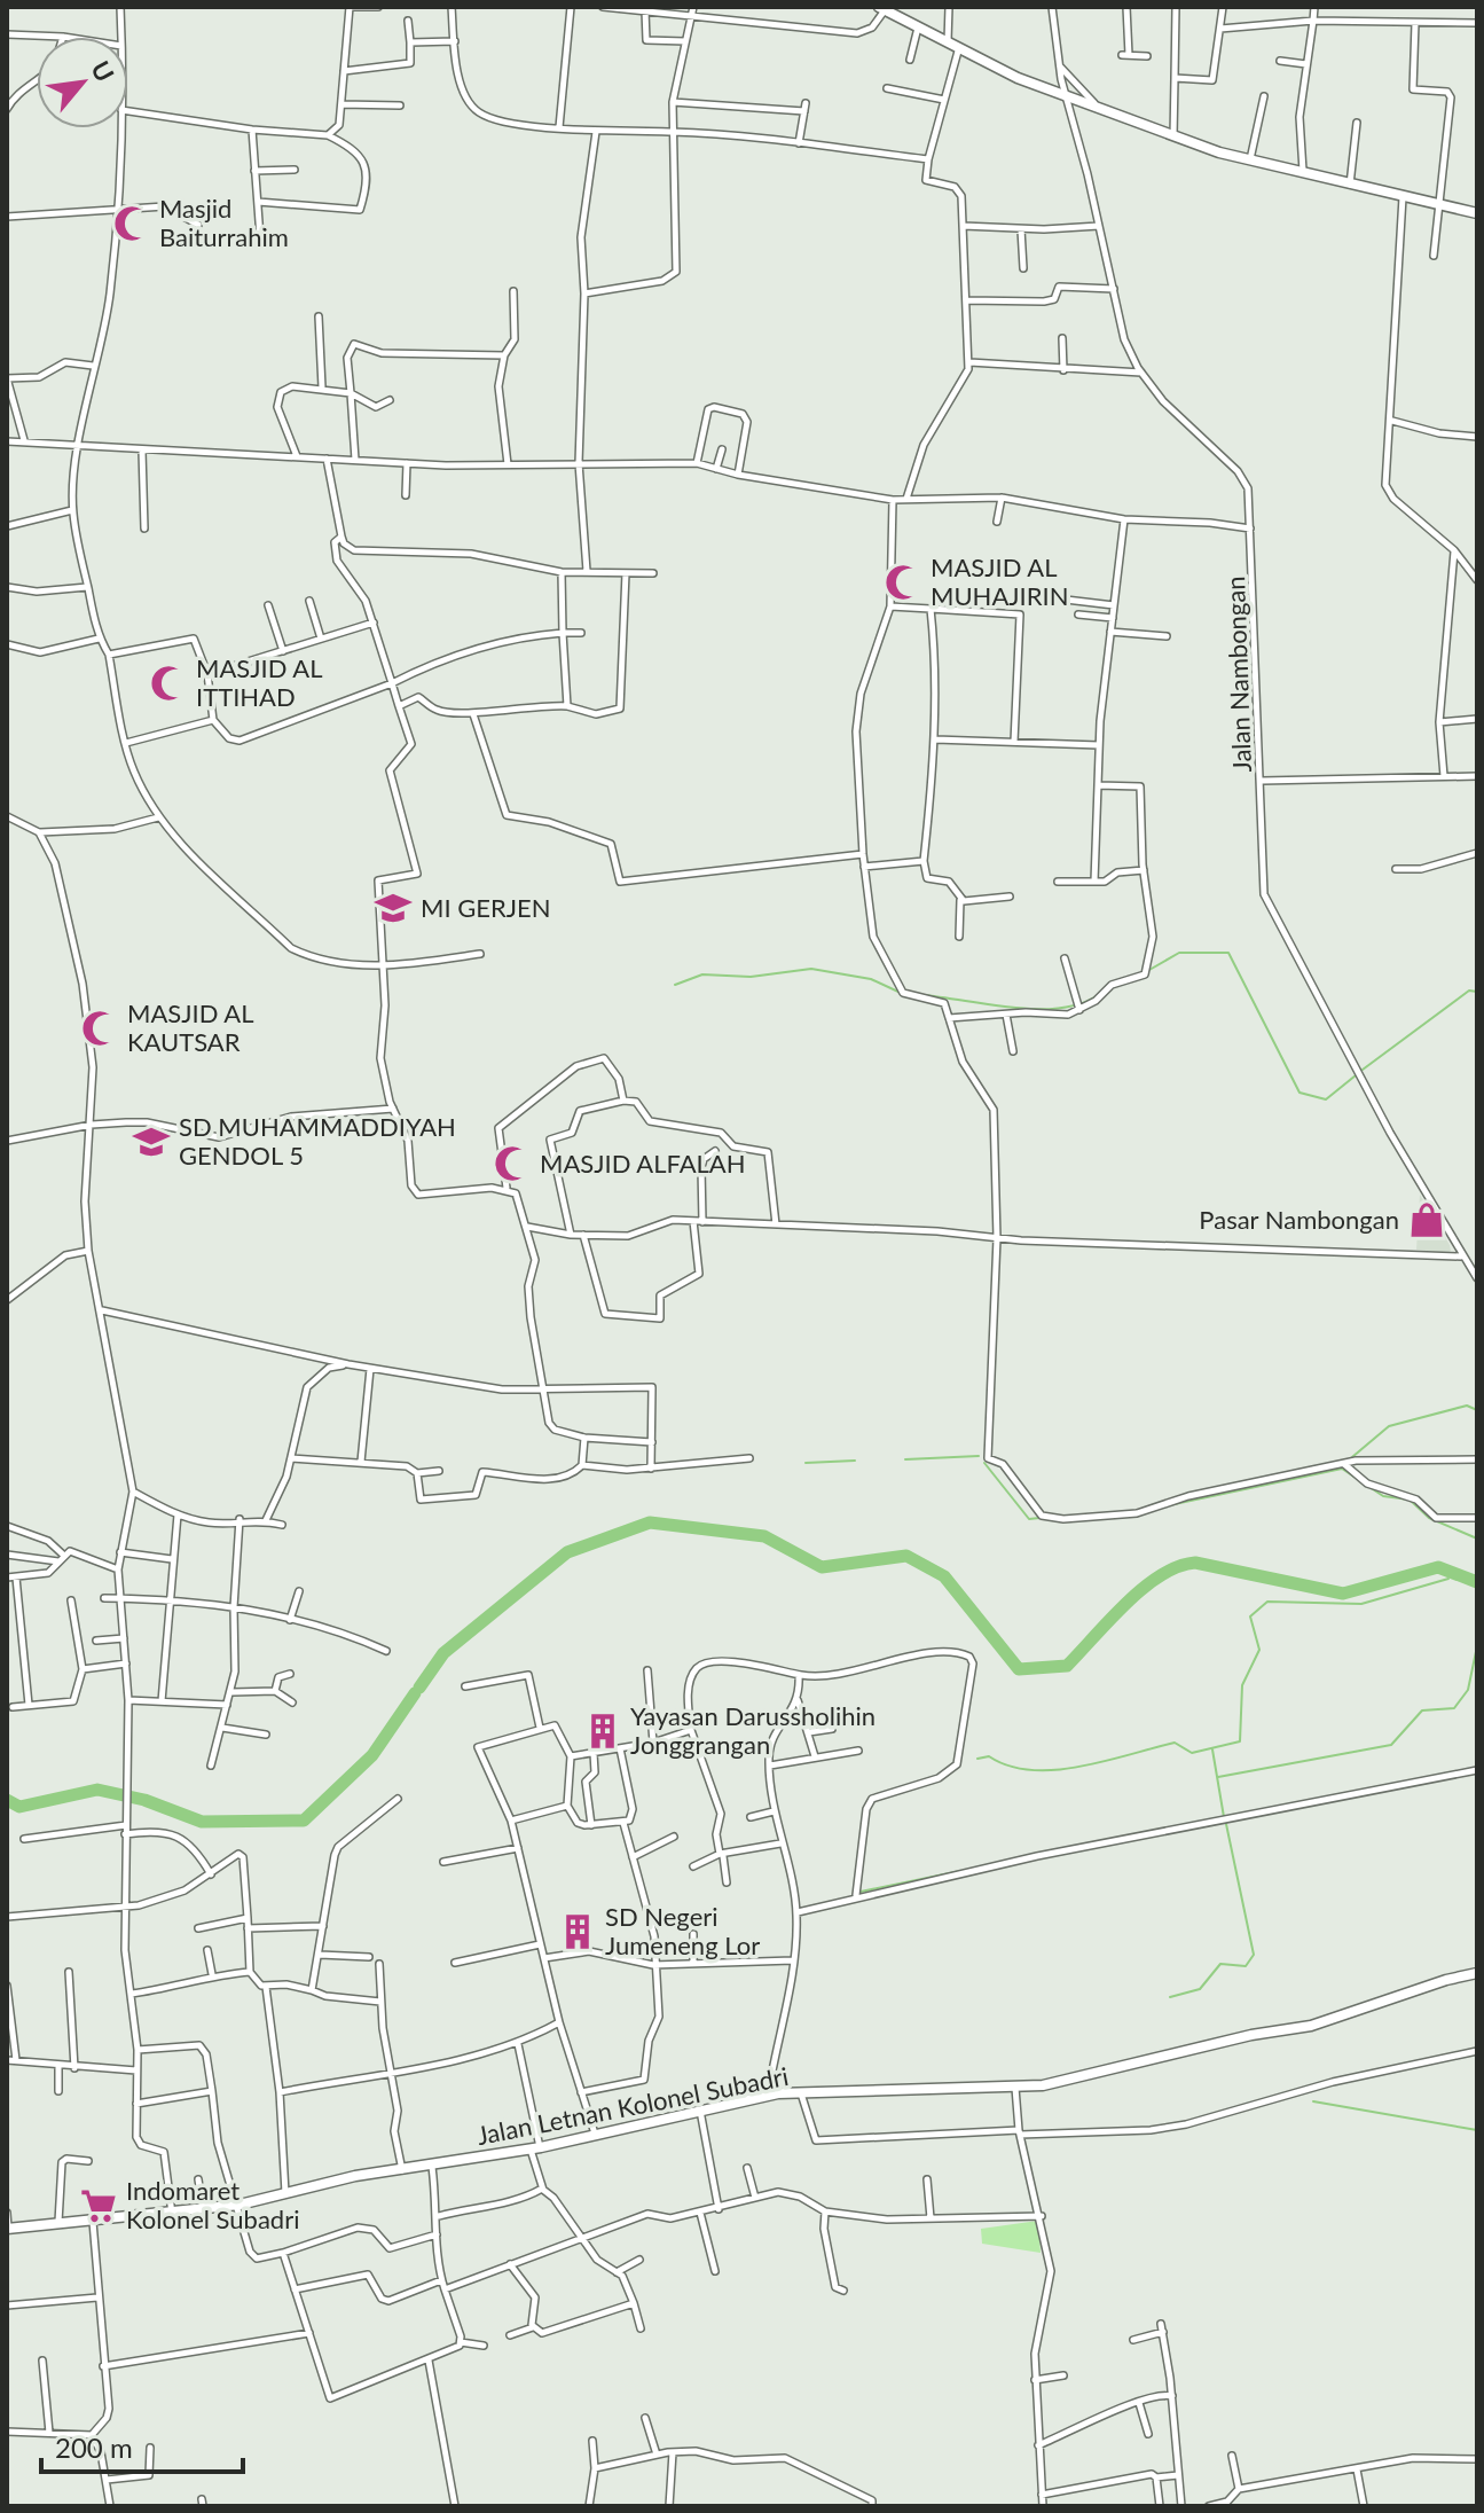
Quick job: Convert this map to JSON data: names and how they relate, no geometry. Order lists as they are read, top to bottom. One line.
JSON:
{"streets":{"main road":["Jalan Letnan Kolonel Subadri"],"street":["Jalan Nambongan"]},"places":{"mosque":["Masjid Baiturrahim","MASJID AL MUHAJIRIN","MASJID AL ITTIHAD","MASJID AL KAUTSAR","MASJID ALFALAH"],"school or university":["MI GERJEN","SD MUHAMMADDIYAH GENDOL 5"],"shop":["Pasar Nambongan"],"building":["Yayasan Darussholihin Jonggrangan","SD Negeri Jumeneng Lor"],"supermarket":["Indomaret Kolonel Subadri"]},"scale_bar":"200 m","north":"top right"}
